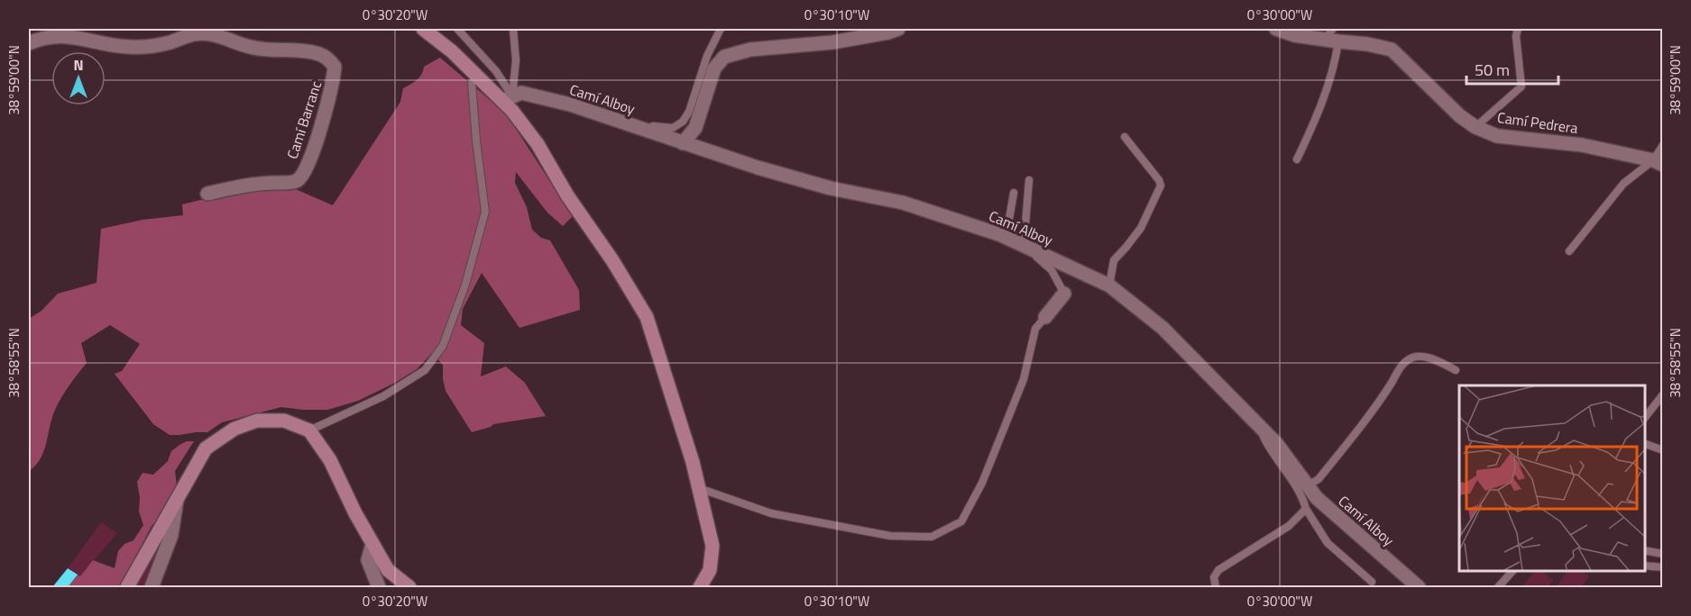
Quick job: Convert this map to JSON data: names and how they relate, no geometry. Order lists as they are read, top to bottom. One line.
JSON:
{"streets":{"street":["Camí Alboy","Camí Barranc","Camí Pedrera"]},"scale_bar":"50 m","north":"top","coordinates":["0°30'20\"W","0°30'10\"W","0°30'00\"W","38°59'00\"N","38°58'55\"N"]}
